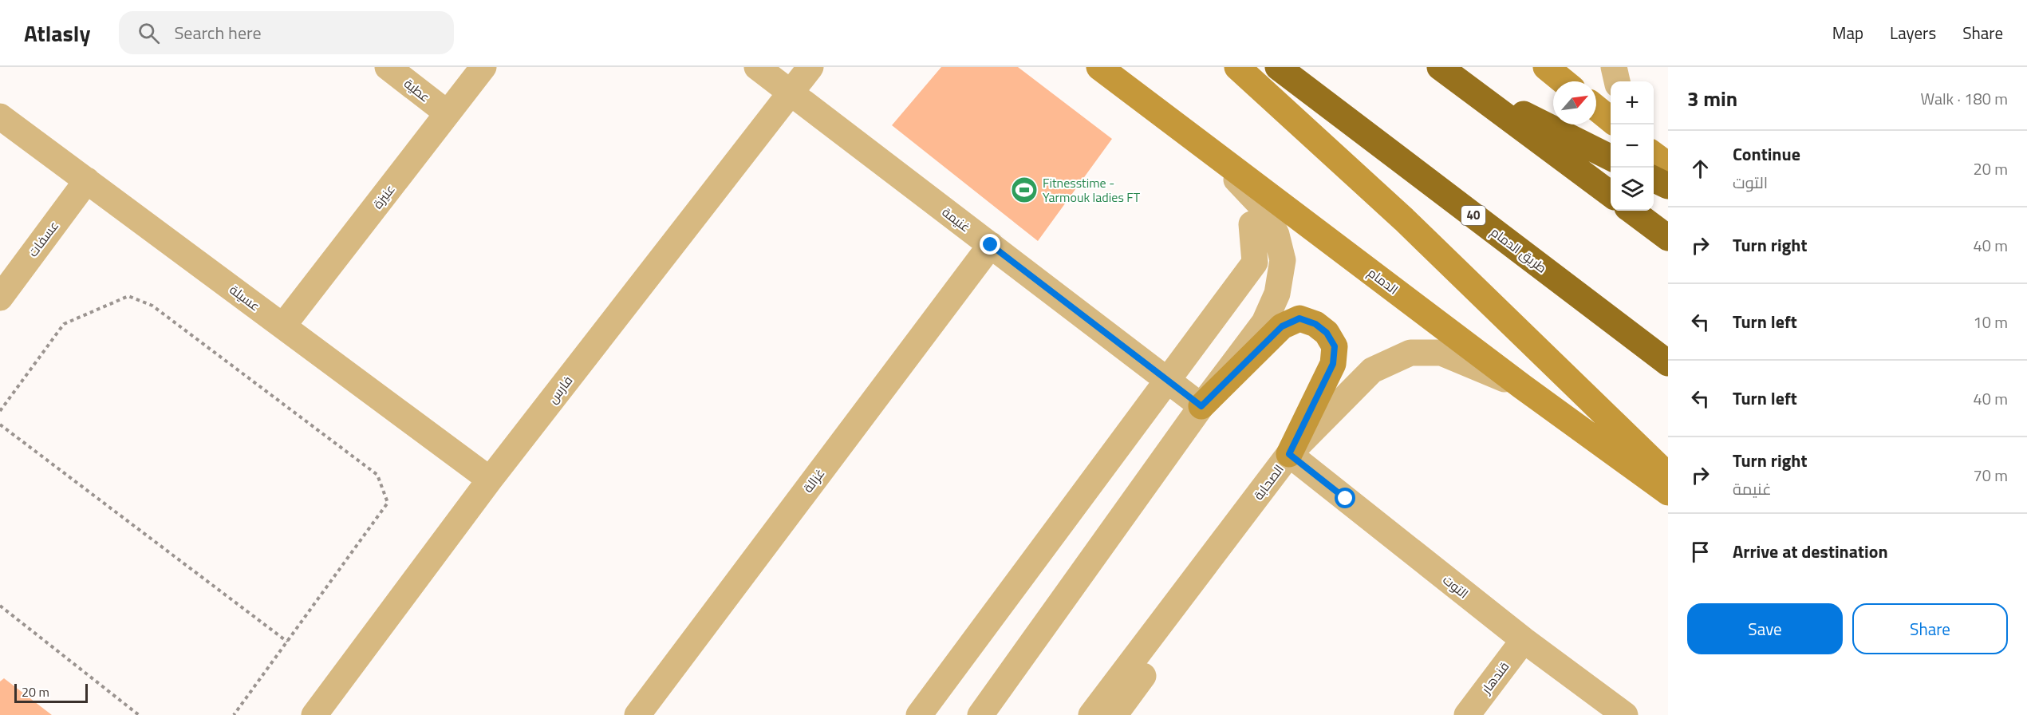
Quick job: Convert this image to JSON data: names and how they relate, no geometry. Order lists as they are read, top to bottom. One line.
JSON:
{"streets":{"highway":["40","طريق الدمام"],"street":["عطية","عنيزة","غنيمة","عسفات","الدمام","عسيلة","فارس","غزالة","الصحابة","التوت","قندهار"]},"crossings":[["عطية","عنيزة"],["عنيزة","عسيلة"],["غنيمة","فارس"],["غنيمة","غزالة"],["عسفات","عسيلة"],["عسيلة","فارس"],["الصحابة","التوت"],["التوت","قندهار"]],"places":{"sports":["Fitnesstime - Yarmouk ladies FT"]},"scale_bar":"20 m","north":"top right","page":{"header":"Atlasly","search":"Search here","nav":["Map","Layers","Share"],"heading":["3 min","Walk · 180 m"],"map_buttons":["+","−"],"list":[["Continue","التوت","20 m"],["Turn right","40 m"],["Turn left","10 m"],["Turn left","40 m"],["Turn right","غنيمة","70 m"],"Arrive at destination"],"buttons":["Save","Share"],"scale":"20 m"}}
